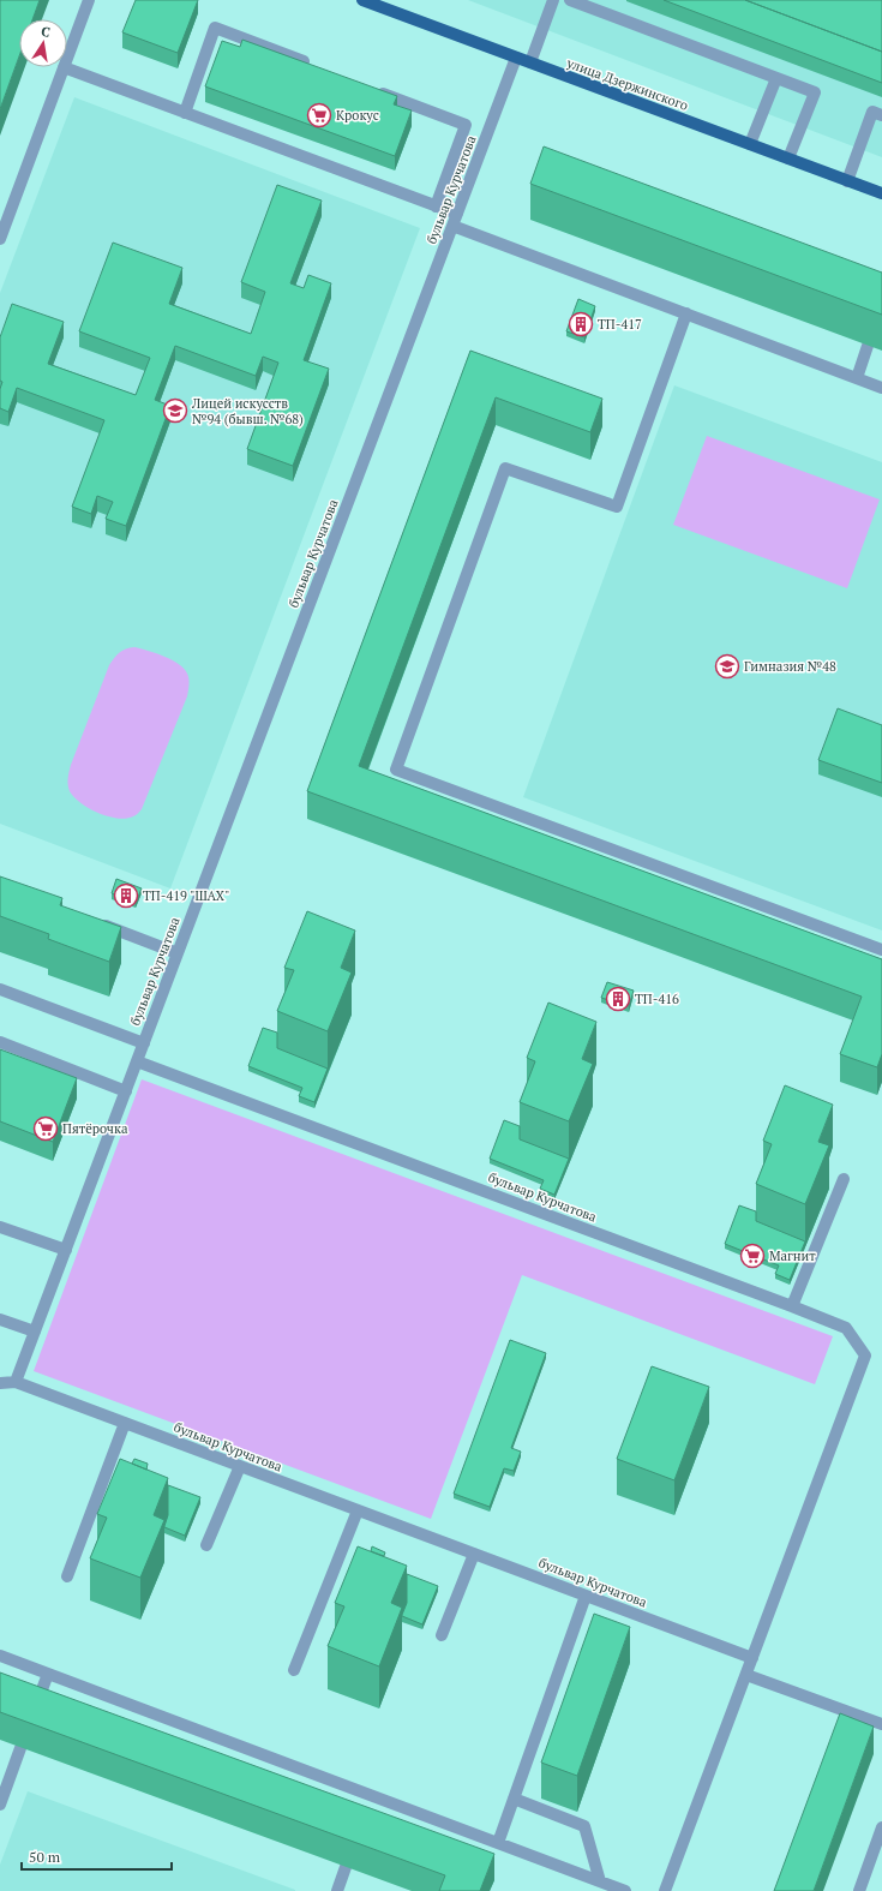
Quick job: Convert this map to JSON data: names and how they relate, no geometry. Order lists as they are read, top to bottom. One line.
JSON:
{"streets":{"main road":["улица Дзержинского"],"street":["бульвар Курчатова"]},"crossings":[["улица Дзержинского","бульвар Курчатова"]],"places":{"supermarket":["Крокус","Пятёрочка","Магнит"],"building":["ТП-417","ТП-419 \"ШАХ\"","ТП-416"],"school or university":["Лицей искусств №94 (бывш. №68)","Гимназия №48"]},"scale_bar":"50 m","north":"top"}
